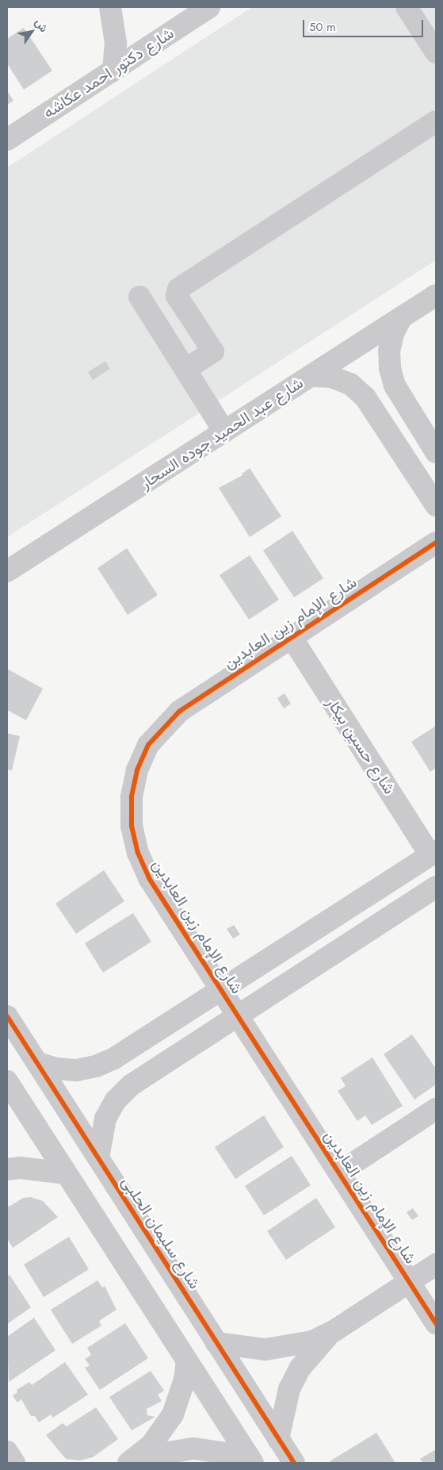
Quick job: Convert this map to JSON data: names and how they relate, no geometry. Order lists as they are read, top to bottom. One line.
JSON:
{"streets":{"street":["شارع دكتور احمد عكاشه","شارع عبد الحميد جوده السحار","شارع الإمام زين العابدين","شارع حسين بيكار","شارع سليمان الحلبى"]},"crossings":[["شارع الإمام زين العابدين","شارع حسين بيكار"]],"scale_bar":"50 m","north":"top right"}
